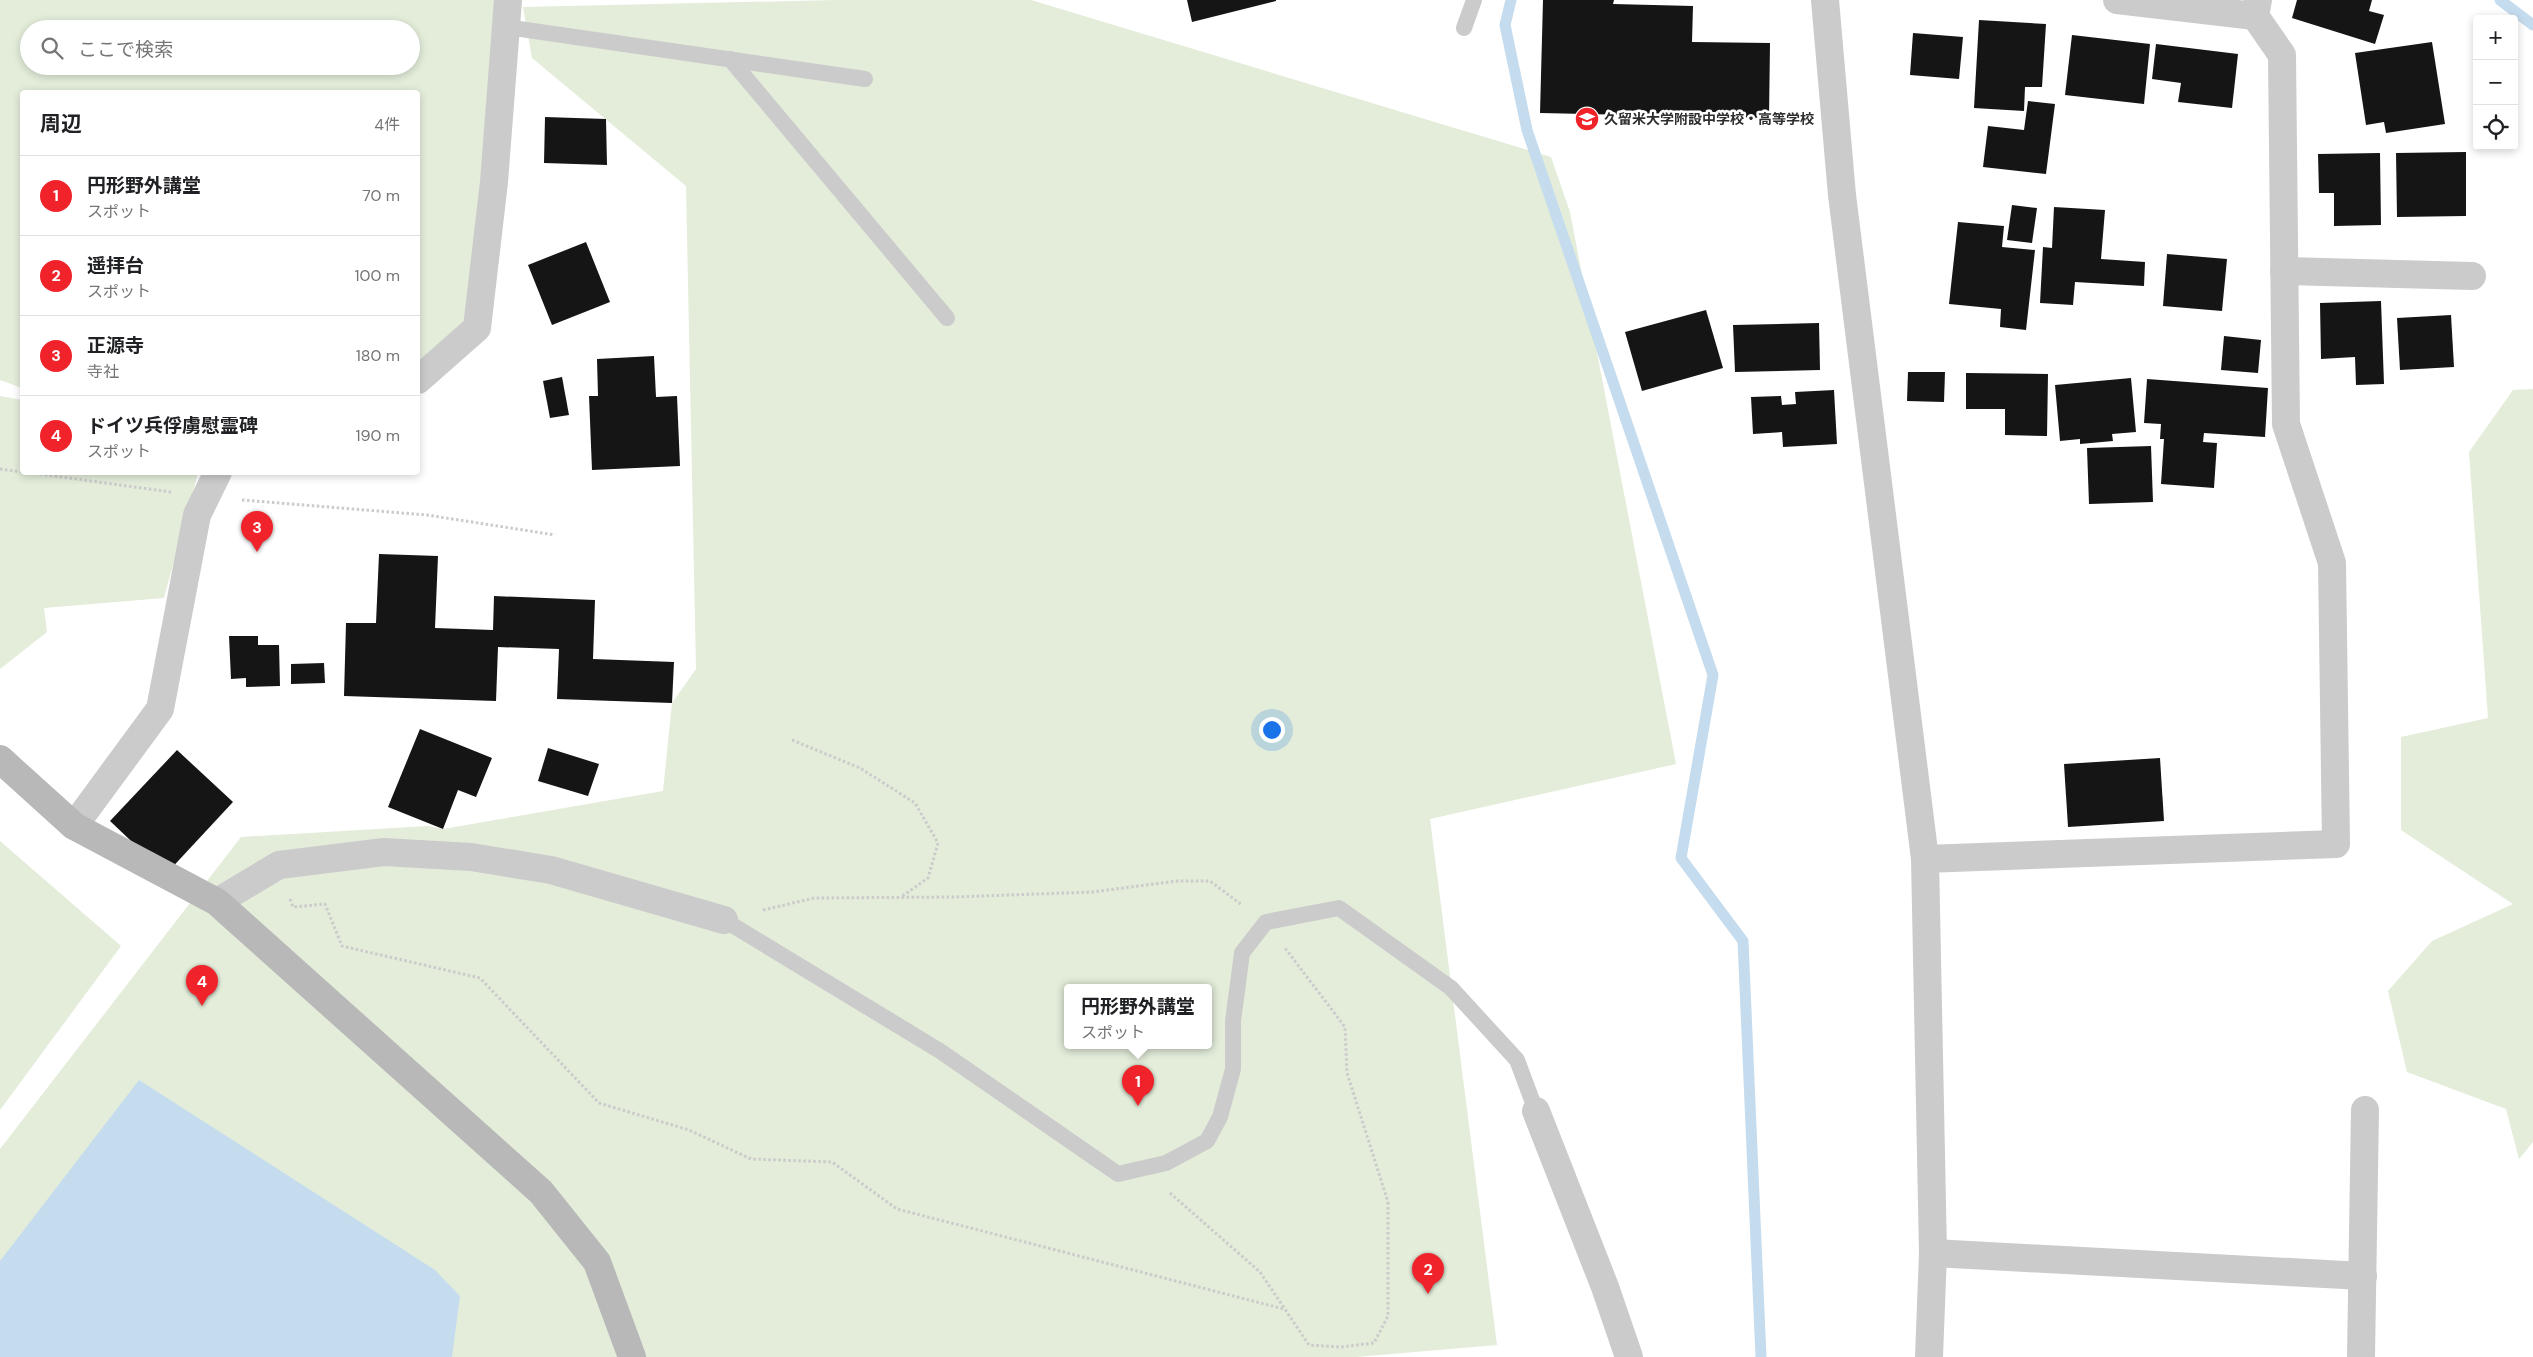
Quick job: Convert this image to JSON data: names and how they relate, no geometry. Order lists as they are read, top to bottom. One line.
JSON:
{"places":{"school or university":["久留米大学附設中学校・高等学校"]},"page":{"map_buttons":["+","−"],"search":"ここで検索","heading":["周辺","4件"],"list":[{"mark":"1","name":"円形野外講堂","note":"スポット","value":"70 m"},{"mark":"2","name":"遥拝台","note":"スポット","value":"100 m"},{"mark":"3","name":"正源寺","note":"寺社","value":"180 m"},{"mark":"4","name":"ドイツ兵俘虜慰霊碑","note":"スポット","value":"190 m"}],"pins":["3","4","1","2"],"popup":["円形野外講堂","スポット"]}}
